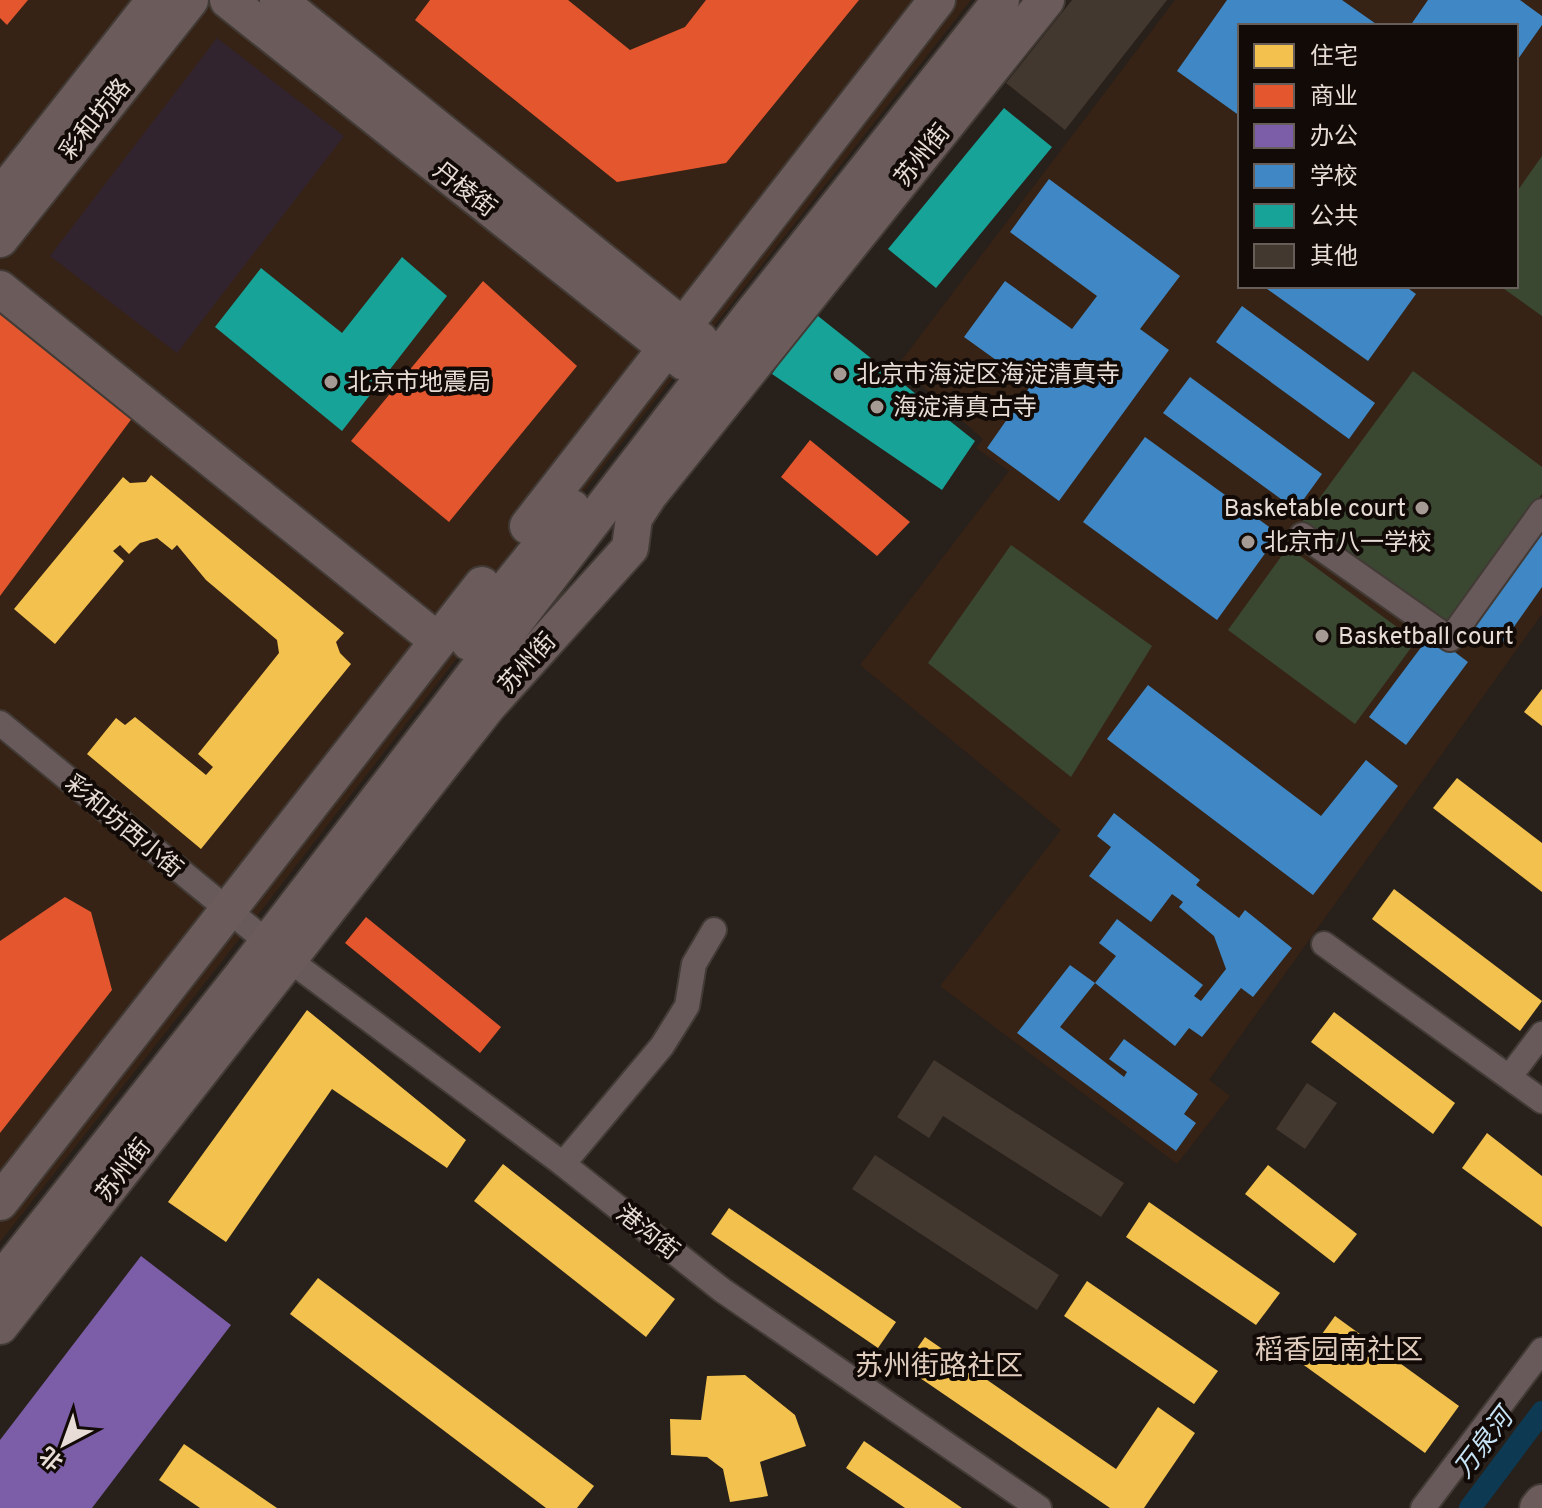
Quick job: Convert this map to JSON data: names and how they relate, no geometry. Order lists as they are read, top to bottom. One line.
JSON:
{"streets":{"main road":["彩和坊路","苏州街","丹棱街"],"street":["彩和坊西小街","港沟街"]},"crossings":[["苏州街","丹棱街"],["苏州街","彩和坊西小街"],["苏州街","港沟街"],["彩和坊西小街","港沟街"]],"districts":["稻香园南社区","苏州街路社区"],"water":["万泉河"],"places":["北京市海淀区海淀清真寺","北京市地震局","海淀清真古寺","Basketable court","北京市八一学校","Basketball court"],"legend":["住宅","商业","办公","学校","公共","其他"],"north":"bottom left"}
